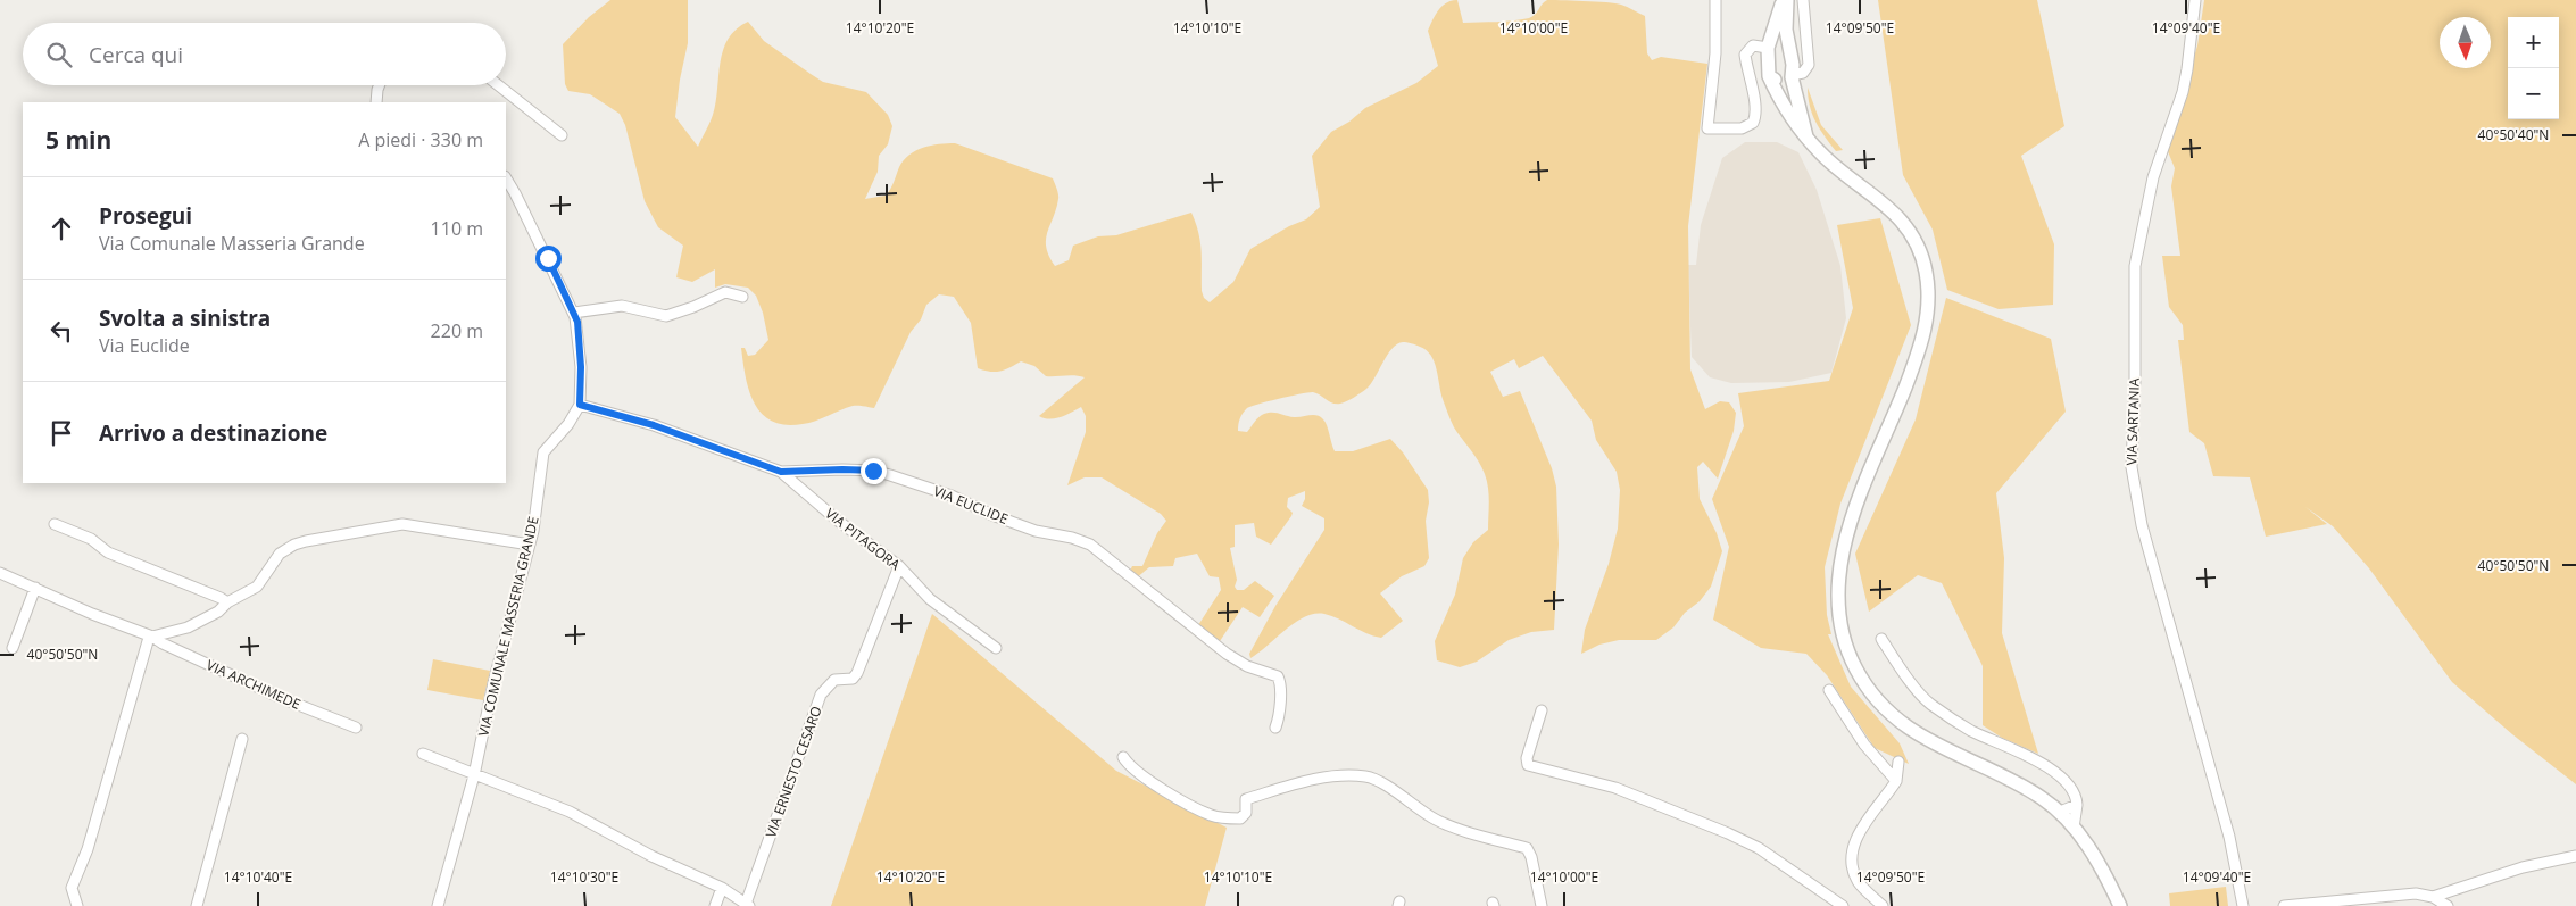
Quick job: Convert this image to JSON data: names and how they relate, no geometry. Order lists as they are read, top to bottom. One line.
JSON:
{"streets":{"street":["VIA SARTANIA","VIA EUCLIDE","VIA PITAGORA","VIA COMUNALE MASSERIA GRANDE","VIA ARCHIMEDE","VIA ERNESTO CESARO"]},"crossings":[["VIA EUCLIDE","VIA PITAGORA"],["VIA EUCLIDE","VIA COMUNALE MASSERIA GRANDE"],["VIA PITAGORA","VIA ERNESTO CESARO"]],"north":"bottom","page":{"map_buttons":["+","−"],"search":"Cerca qui","heading":["5 min","A piedi · 330 m"],"list":[["Prosegui","Via Comunale Masseria Grande","110 m"],["Svolta a sinistra","Via Euclide","220 m"],"Arrivo a destinazione"]},"coordinates":["14°10'20\"E","14°10'10\"E","14°10'00\"E","14°09'50\"E","14°09'40\"E","40°50'40\"N","40°50'50\"N","14°10'40\"E","14°10'30\"E"]}
